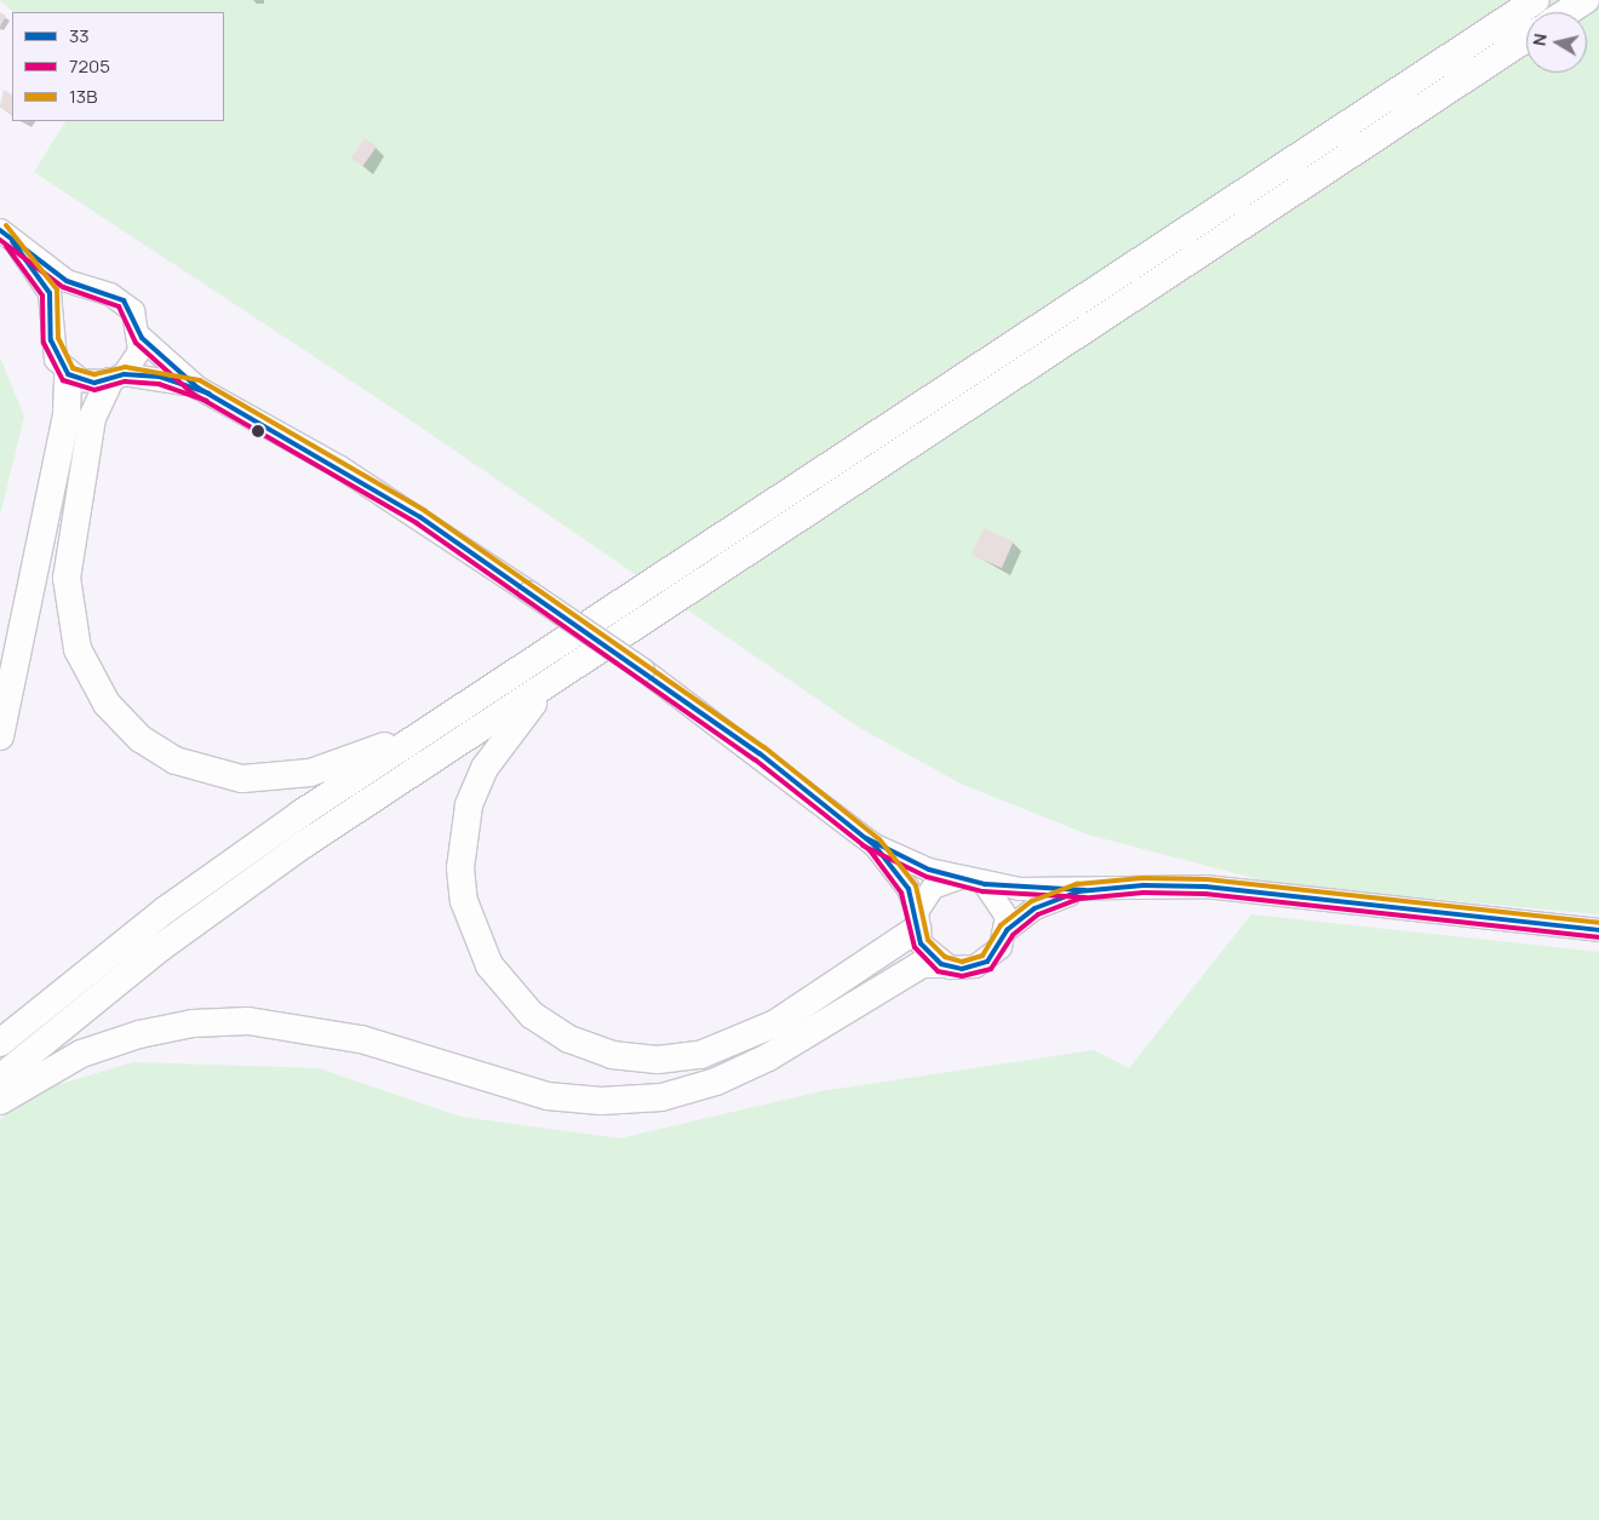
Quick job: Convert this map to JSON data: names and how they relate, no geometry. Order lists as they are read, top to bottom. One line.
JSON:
{"lines":["transit line 13B","transit line 33","transit line 7205"],"legend":["33","7205","13B"],"north":"left"}
